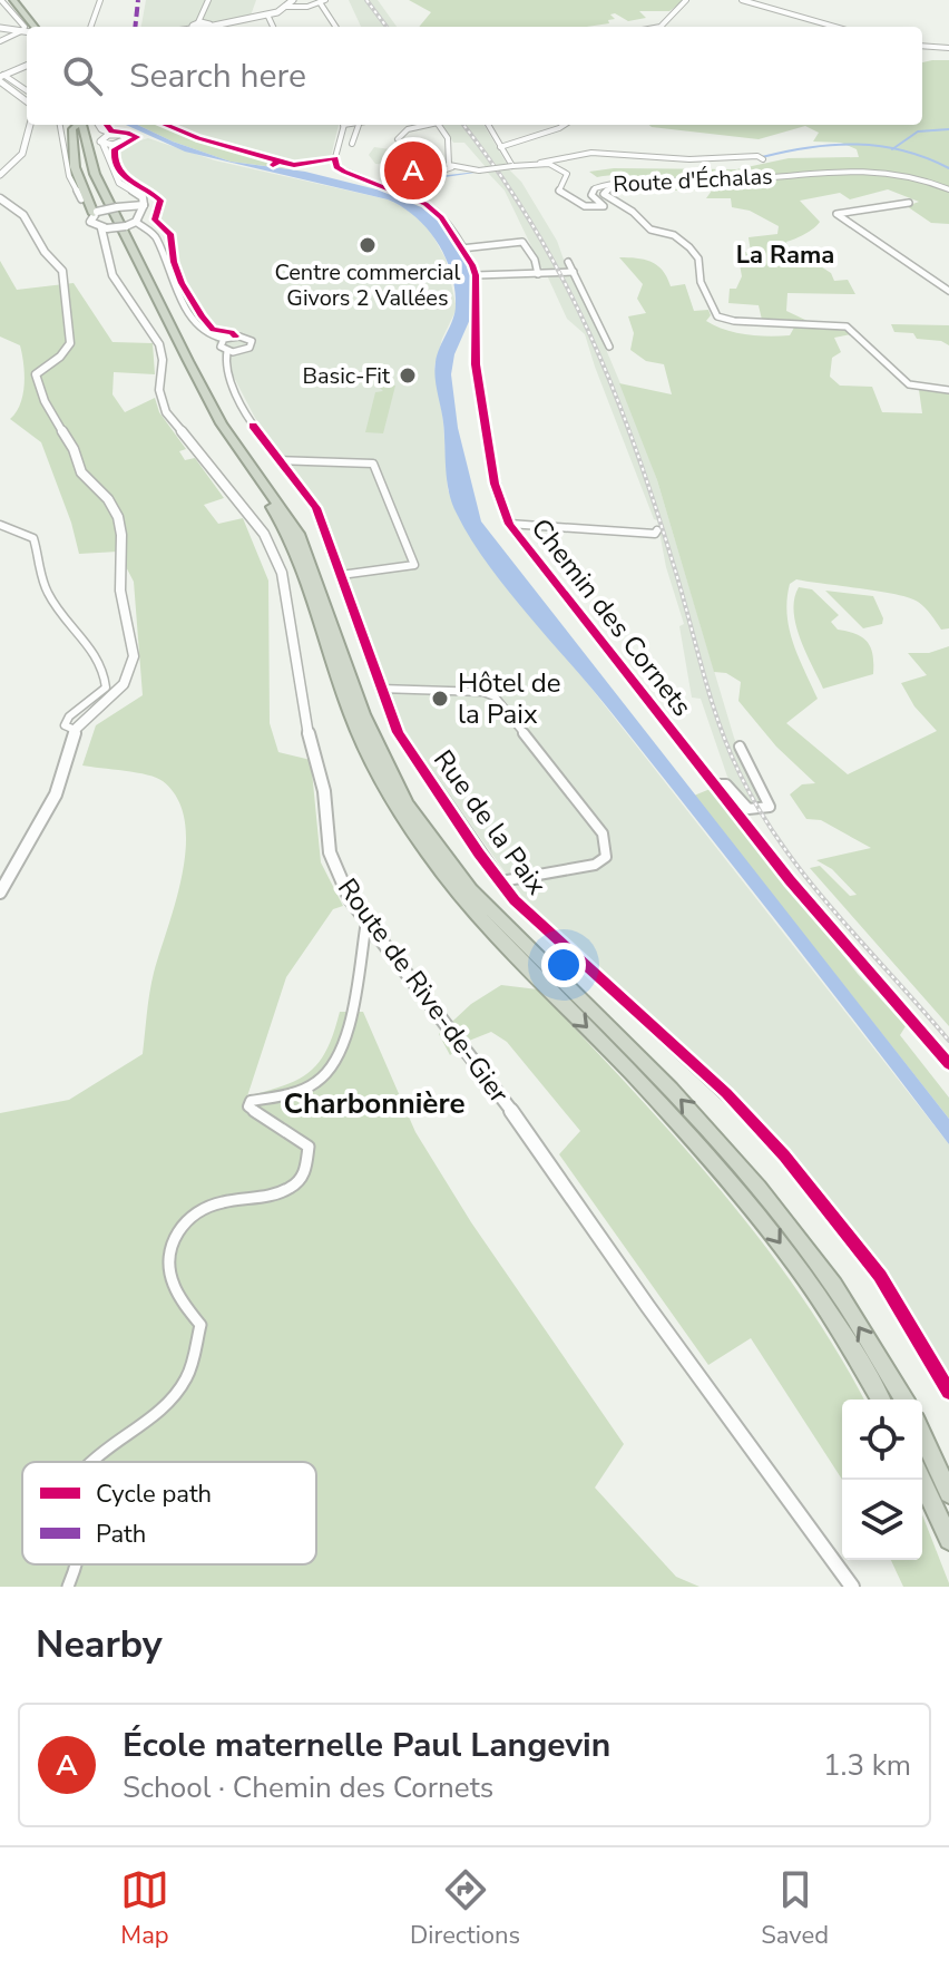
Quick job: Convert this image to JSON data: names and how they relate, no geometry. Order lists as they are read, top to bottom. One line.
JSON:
{"streets":{"main road":["Route de Rive-de-Gier"],"street":["Route d'Échalas","Chemin des Cornets","Rue de la Paix"]},"districts":["La Rama","Charbonnière"],"places":["Centre commercial Givors 2 Vallées","Basic-Fit","Hôtel de la Paix"],"legend":["Cycle path","Path"],"page":{"search":"Search here","pins":"A","heading":"Nearby","list":[{"mark":"A","name":"École maternelle Paul Langevin","note":"School · Chemin des Cornets","value":"1.3 km"}],"nav":["Map","Directions","Saved"]}}
